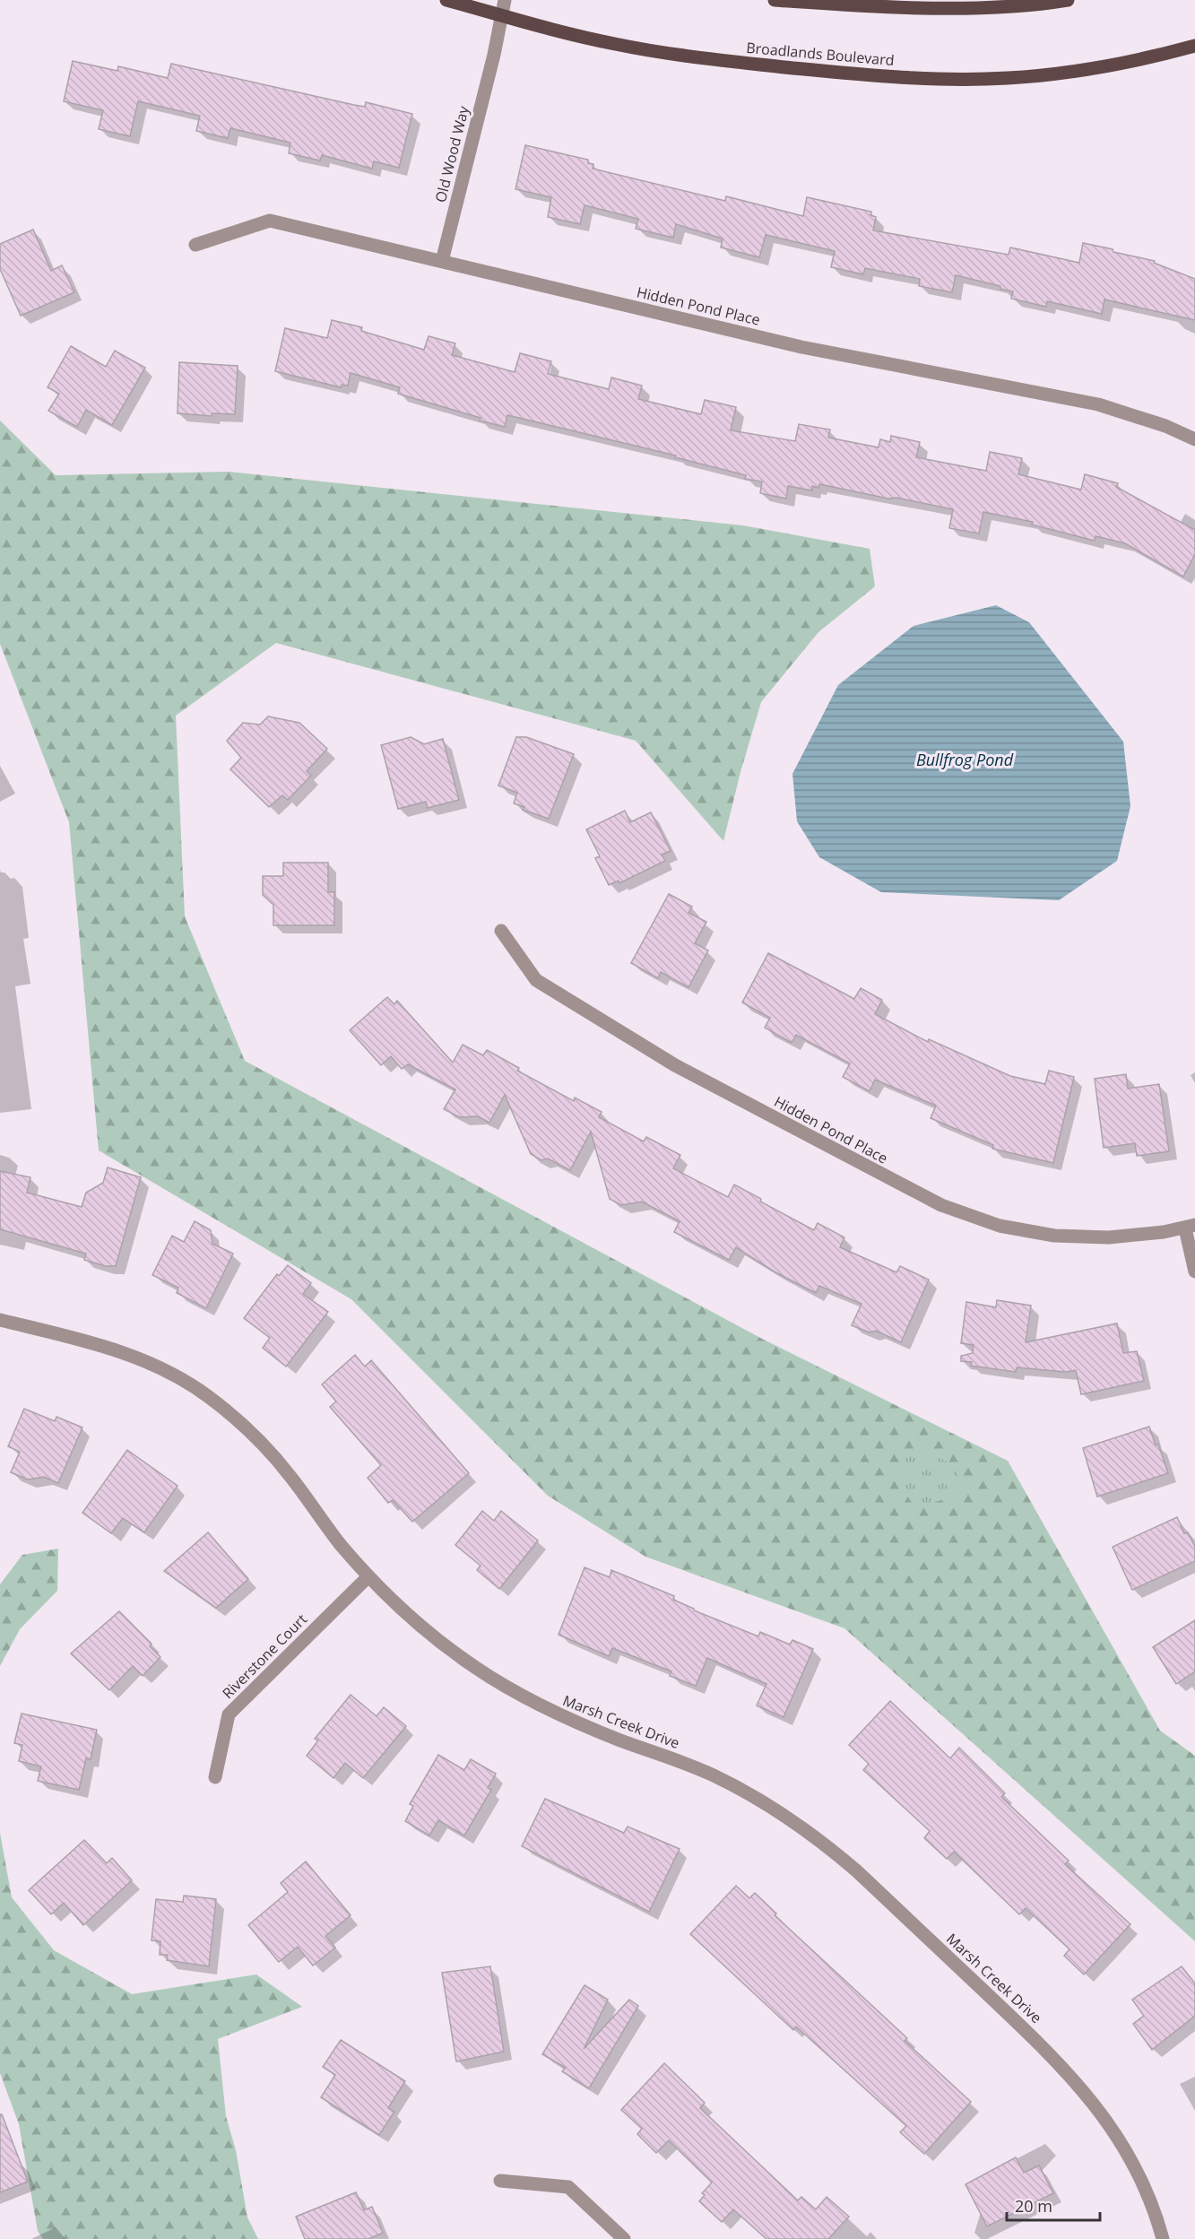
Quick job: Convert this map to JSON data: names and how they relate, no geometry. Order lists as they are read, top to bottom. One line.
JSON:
{"streets":{"main road":["Broadlands Boulevard"],"street":["Old Wood Way","Hidden Pond Place","Riverstone Court","Marsh Creek Drive"]},"crossings":[["Broadlands Boulevard","Old Wood Way"],["Old Wood Way","Hidden Pond Place"],["Riverstone Court","Marsh Creek Drive"]],"water":["Bullfrog Pond"],"scale_bar":"20 m"}
